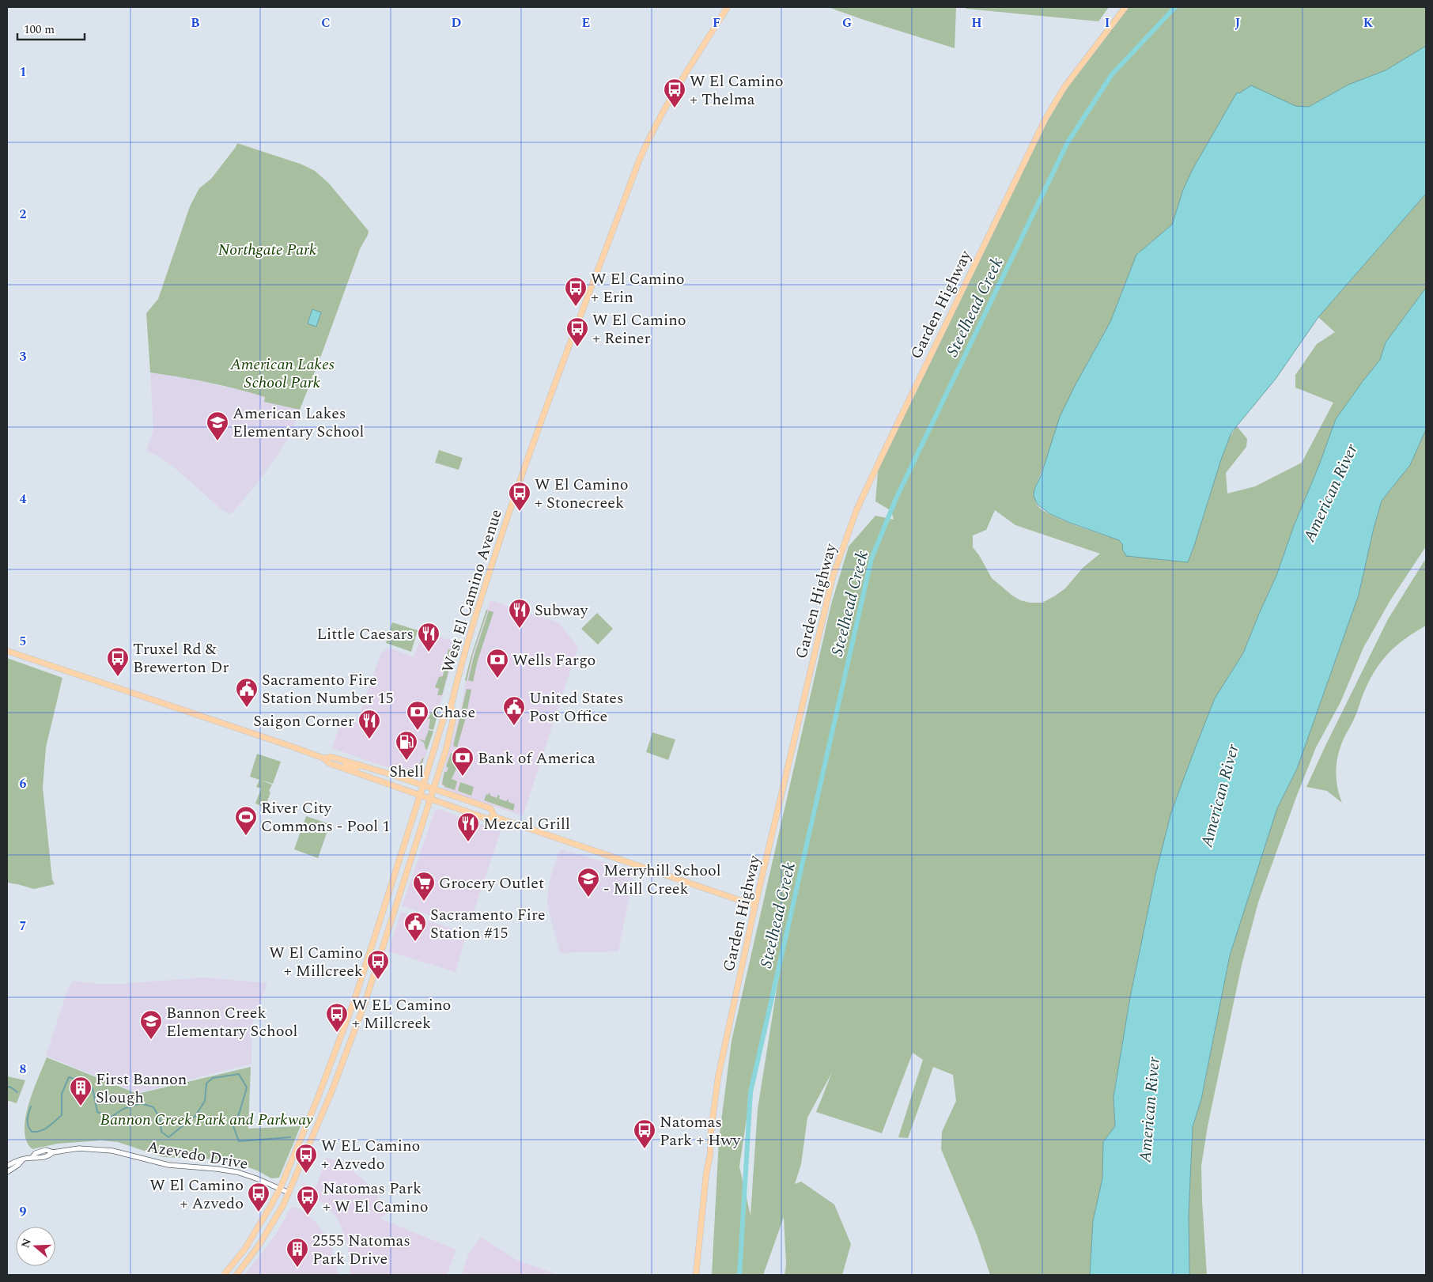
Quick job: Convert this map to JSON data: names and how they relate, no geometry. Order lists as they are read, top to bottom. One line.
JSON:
{"streets":{"main road":["Garden Highway","West El Camino Avenue"],"street":["Azevedo Drive"]},"crossings":[["West El Camino Avenue","Azevedo Drive"]],"water":["Steelhead Creek","American River"],"parks":["Northgate Park","American Lakes School Park","Bannon Creek Park and Parkway"],"places":{"bus stop":["W El Camino + Thelma","W El Camino + Erin","W El Camino + Reiner","W El Camino + Stonecreek","Truxel Rd & Brewerton Dr","W El Camino + Millcreek","W EL Camino + Millcreek","Natomas Park + Hwy","W EL Camino + Azvedo","W El Camino + Azvedo","Natomas Park + W El Camino"],"school or university":["American Lakes Elementary School","Merryhill School - Mill Creek","Bannon Creek Elementary School"],"restaurant":["Subway","Little Caesars","Saigon Corner","Mezcal Grill"],"bank":["Wells Fargo","Chase","Bank of America"],"public building":["Sacramento Fire Station Number 15","United States Post Office","Sacramento Fire Station #15"],"fuel station":["Shell"],"sports":["River City Commons - Pool 1"],"supermarket":["Grocery Outlet"],"building":["First Bannon Slough","2555 Natomas Park Drive"]},"scale_bar":"100 m","north":"left","grid":{"columns":["B","C","D","E","F","G","H","I","J","K"],"rows":["1","2","3","4","5","6","7","8","9"]}}
